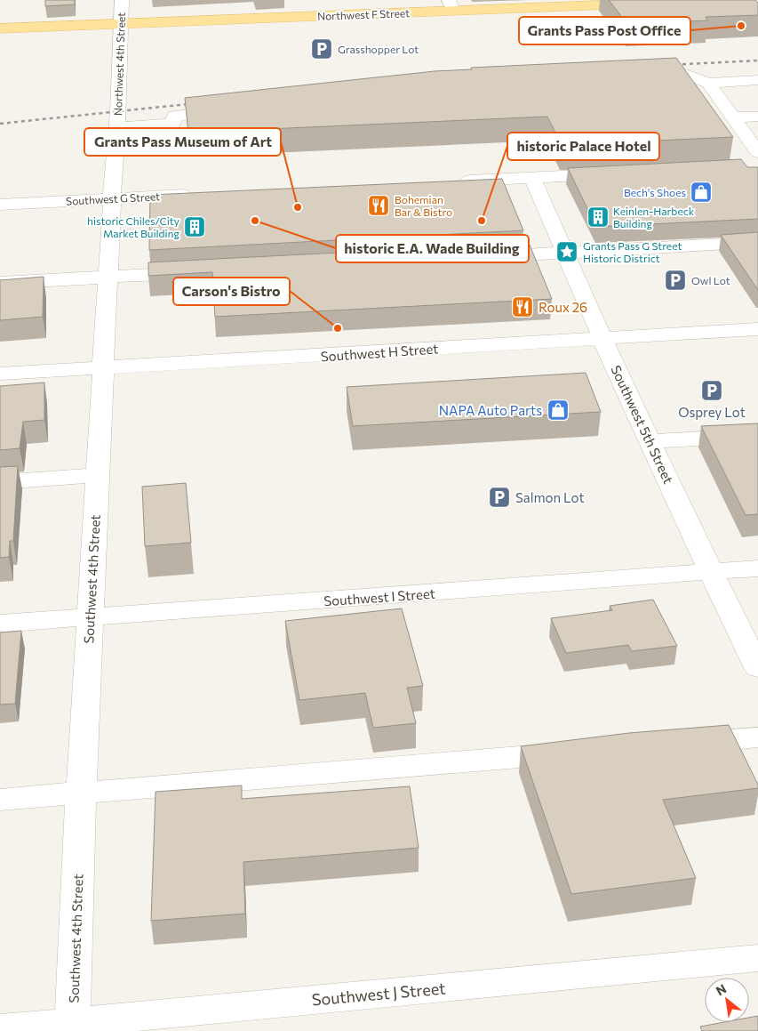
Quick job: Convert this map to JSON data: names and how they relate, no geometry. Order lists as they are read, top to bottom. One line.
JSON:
{"streets":{"main road":["Northwest F Street"],"street":["Northwest 4th Street","Southwest G Street","Southwest H Street","Southwest 5th Street","Southwest 4th Street","Southwest I Street","Southwest J Street"]},"crossings":[["Northwest F Street","Northwest 4th Street"],["Northwest 4th Street","Southwest 4th Street"],["Southwest G Street","Southwest 4th Street"],["Southwest H Street","Southwest 5th Street"],["Southwest H Street","Southwest 4th Street"],["Southwest 5th Street","Southwest I Street"],["Southwest 4th Street","Southwest I Street"],["Southwest 4th Street","Southwest J Street"]],"places":{"other":["Grants Pass Post Office","Grants Pass Museum of Art","historic E.A. Wade Building","historic Palace Hotel","Carson's Bistro"],"parking":["Grasshopper Lot","Owl Lot","Osprey Lot","Salmon Lot"],"shop":["Bech's Shoes","NAPA Auto Parts"],"restaurant":["Bohemian Bar & Bistro","Roux 26"],"building":["Keinlen-Harbeck Building","historic Chiles/City Market Building"],"place":["Grants Pass G Street Historic District"]},"north":"top left"}
